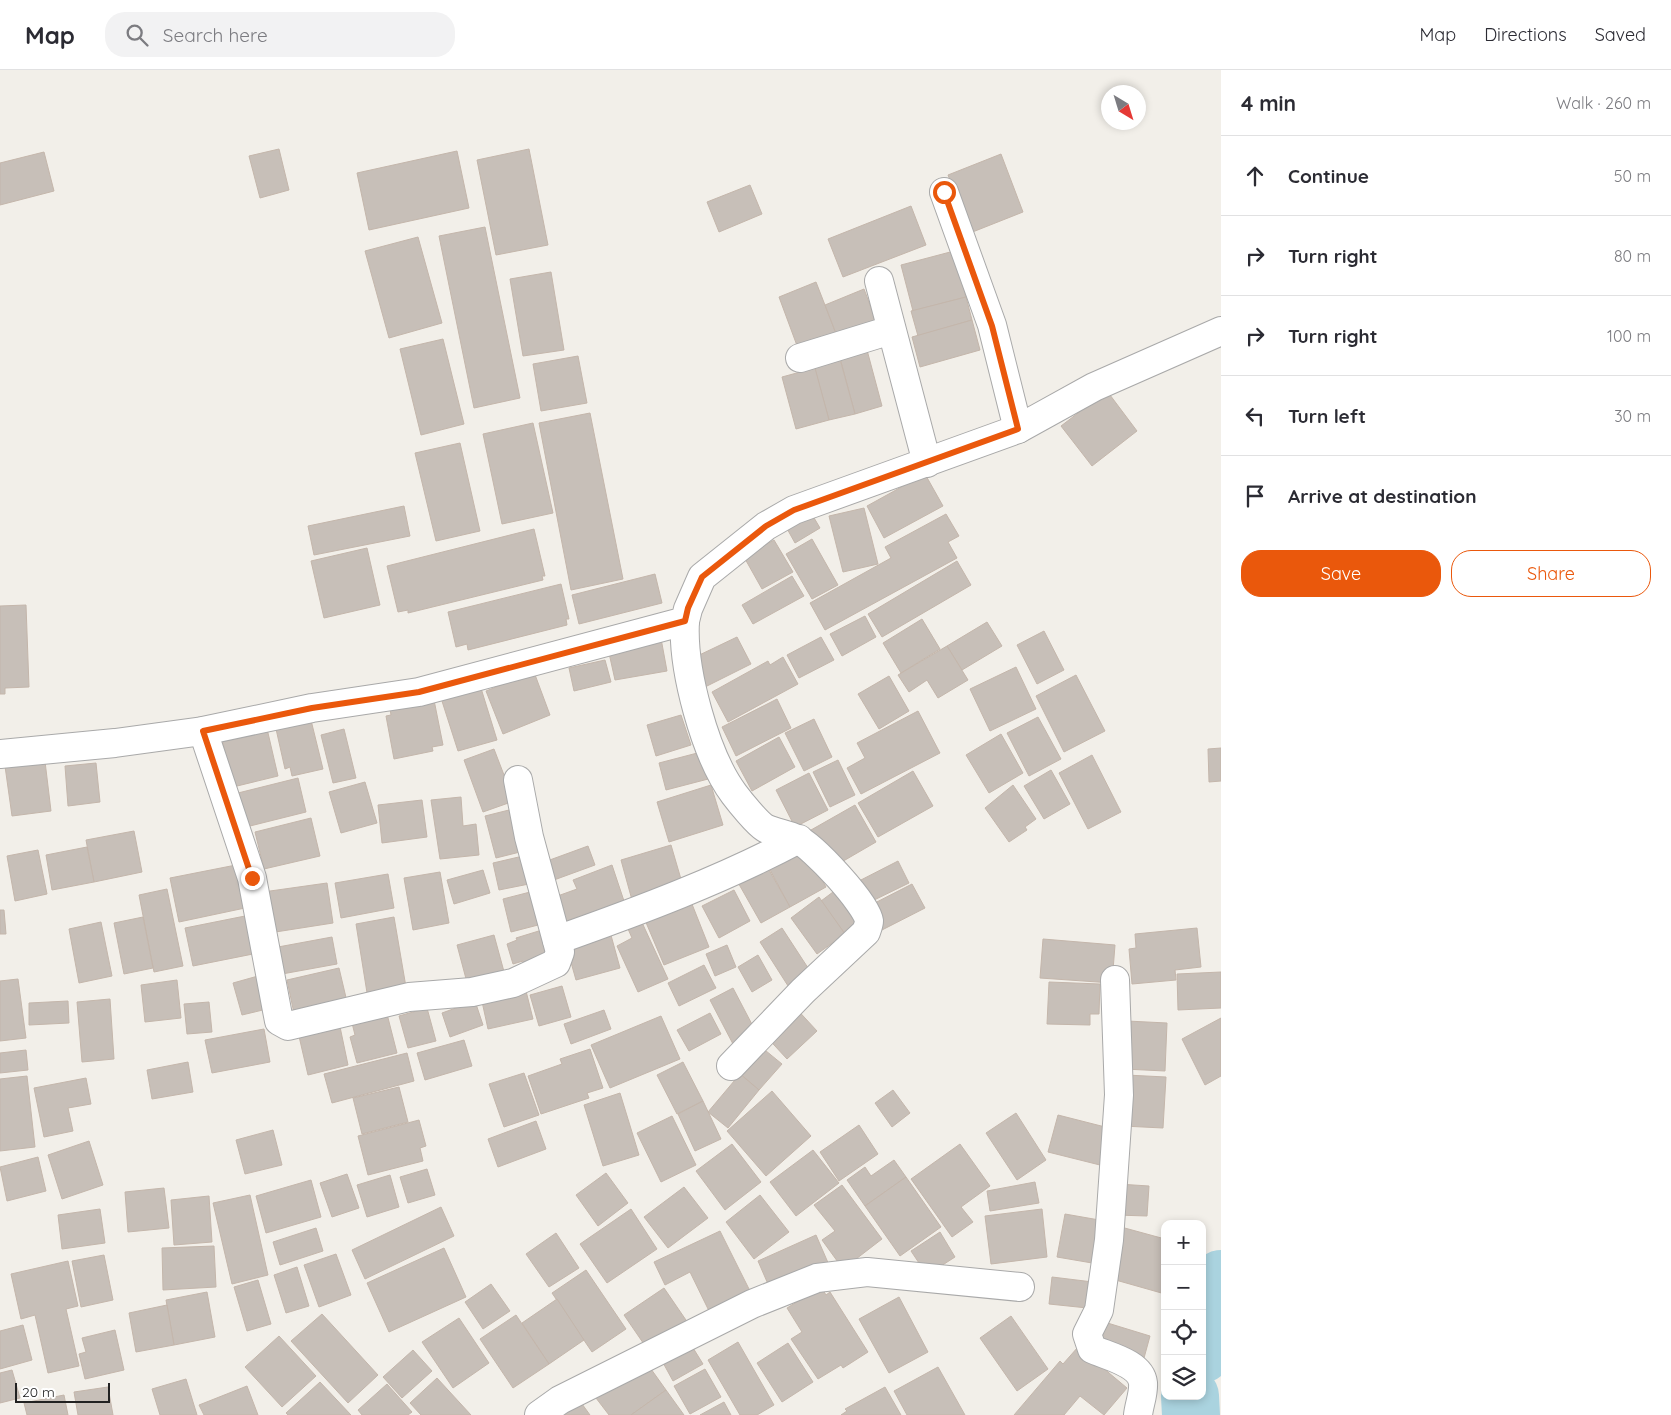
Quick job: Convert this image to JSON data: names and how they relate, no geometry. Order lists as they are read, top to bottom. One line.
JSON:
{"scale_bar":"20 m","north":"bottom right","page":{"header":"Map","search":"Search here","nav":["Map","Directions","Saved"],"heading":["4 min","Walk · 260 m"],"list":[["Continue","50 m"],["Turn right","80 m"],["Turn right","100 m"],["Turn left","30 m"],"Arrive at destination"],"buttons":["Save","Share"],"map_buttons":["+","−"],"scale":"20 m"}}
